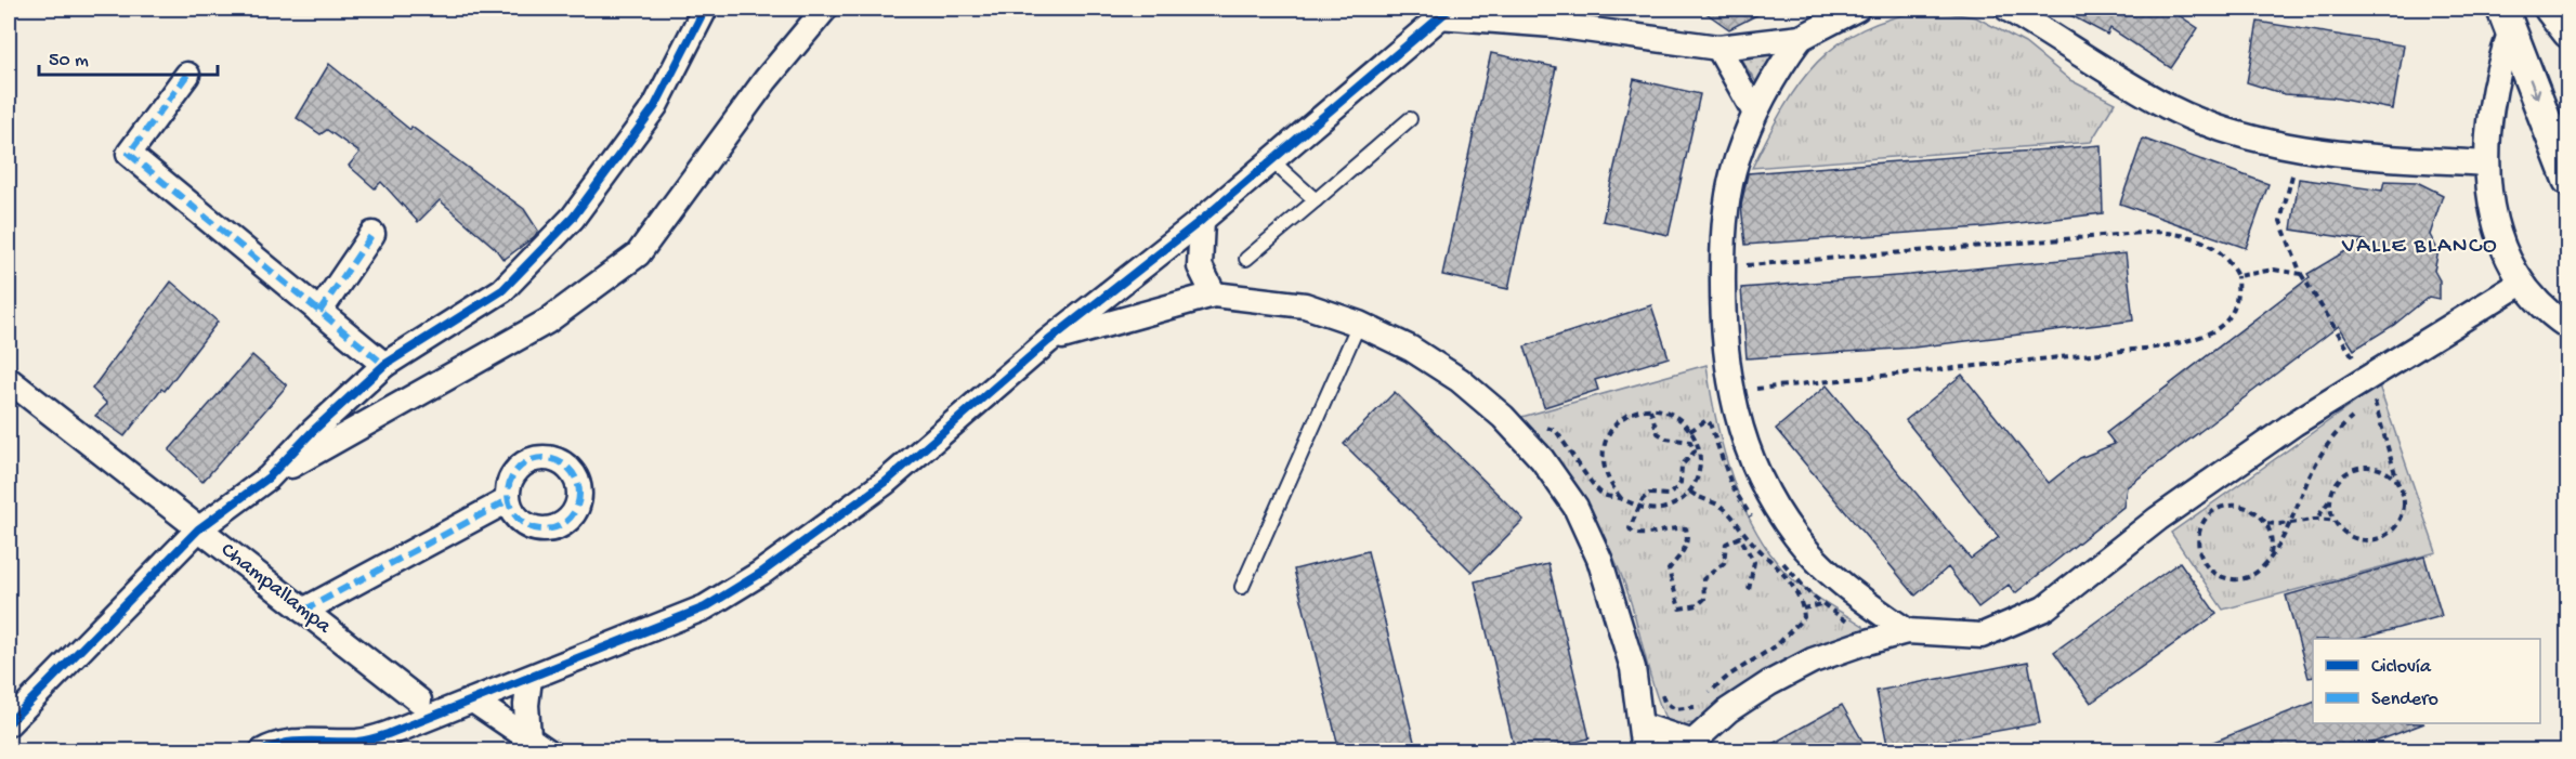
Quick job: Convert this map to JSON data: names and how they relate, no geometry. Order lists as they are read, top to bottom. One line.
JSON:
{"streets":{"street":["Champallampa"]},"districts":["VALLE BLANCO"],"legend":["Ciclovía","Sendero"],"scale_bar":"50 m"}
